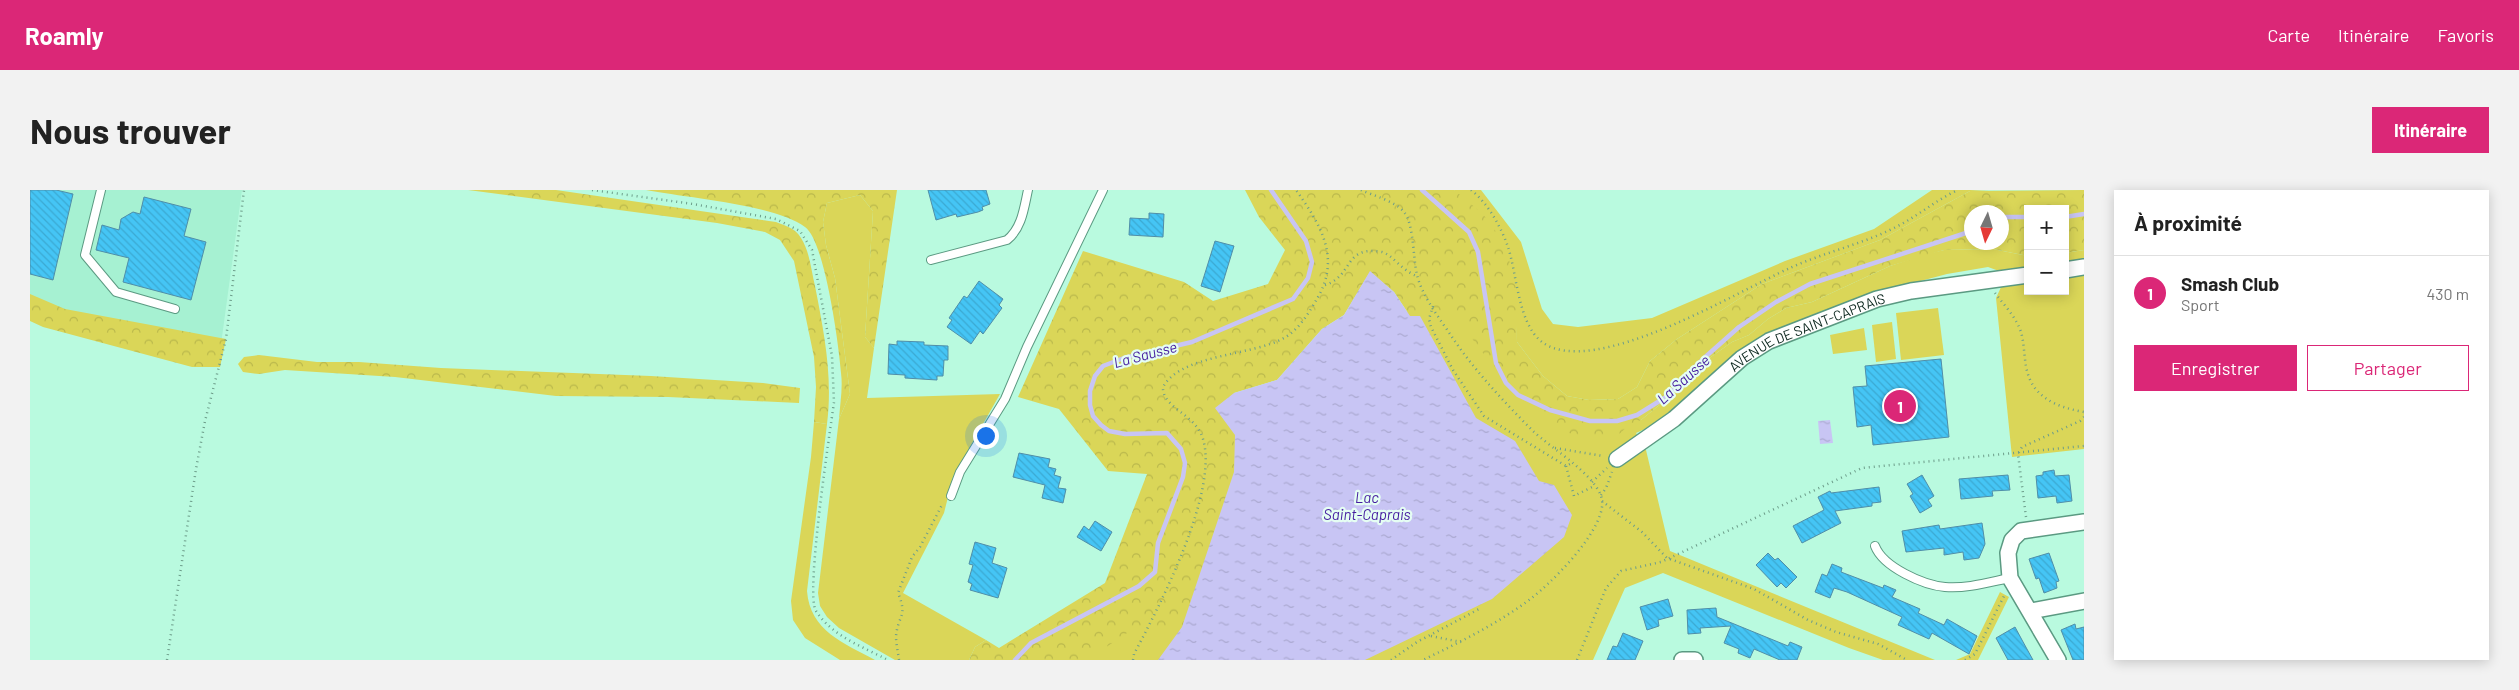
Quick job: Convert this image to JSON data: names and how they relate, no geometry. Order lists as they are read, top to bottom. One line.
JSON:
{"streets":{"street":["AVENUE DE SAINT-CAPRAIS"]},"water":["La Sausse","Lac Saint-Caprais"],"north":"bottom","page":{"header":"Roamly","nav":["Carte","Itinéraire","Favoris"],"buttons":["Itinéraire",["Enregistrer","Partager"]],"title":"Nous trouver","heading":"À proximité","map_buttons":["+","−"],"list":[{"mark":"1","name":"Smash Club","note":"Sport","value":"430 m"}],"pins":"1"}}
